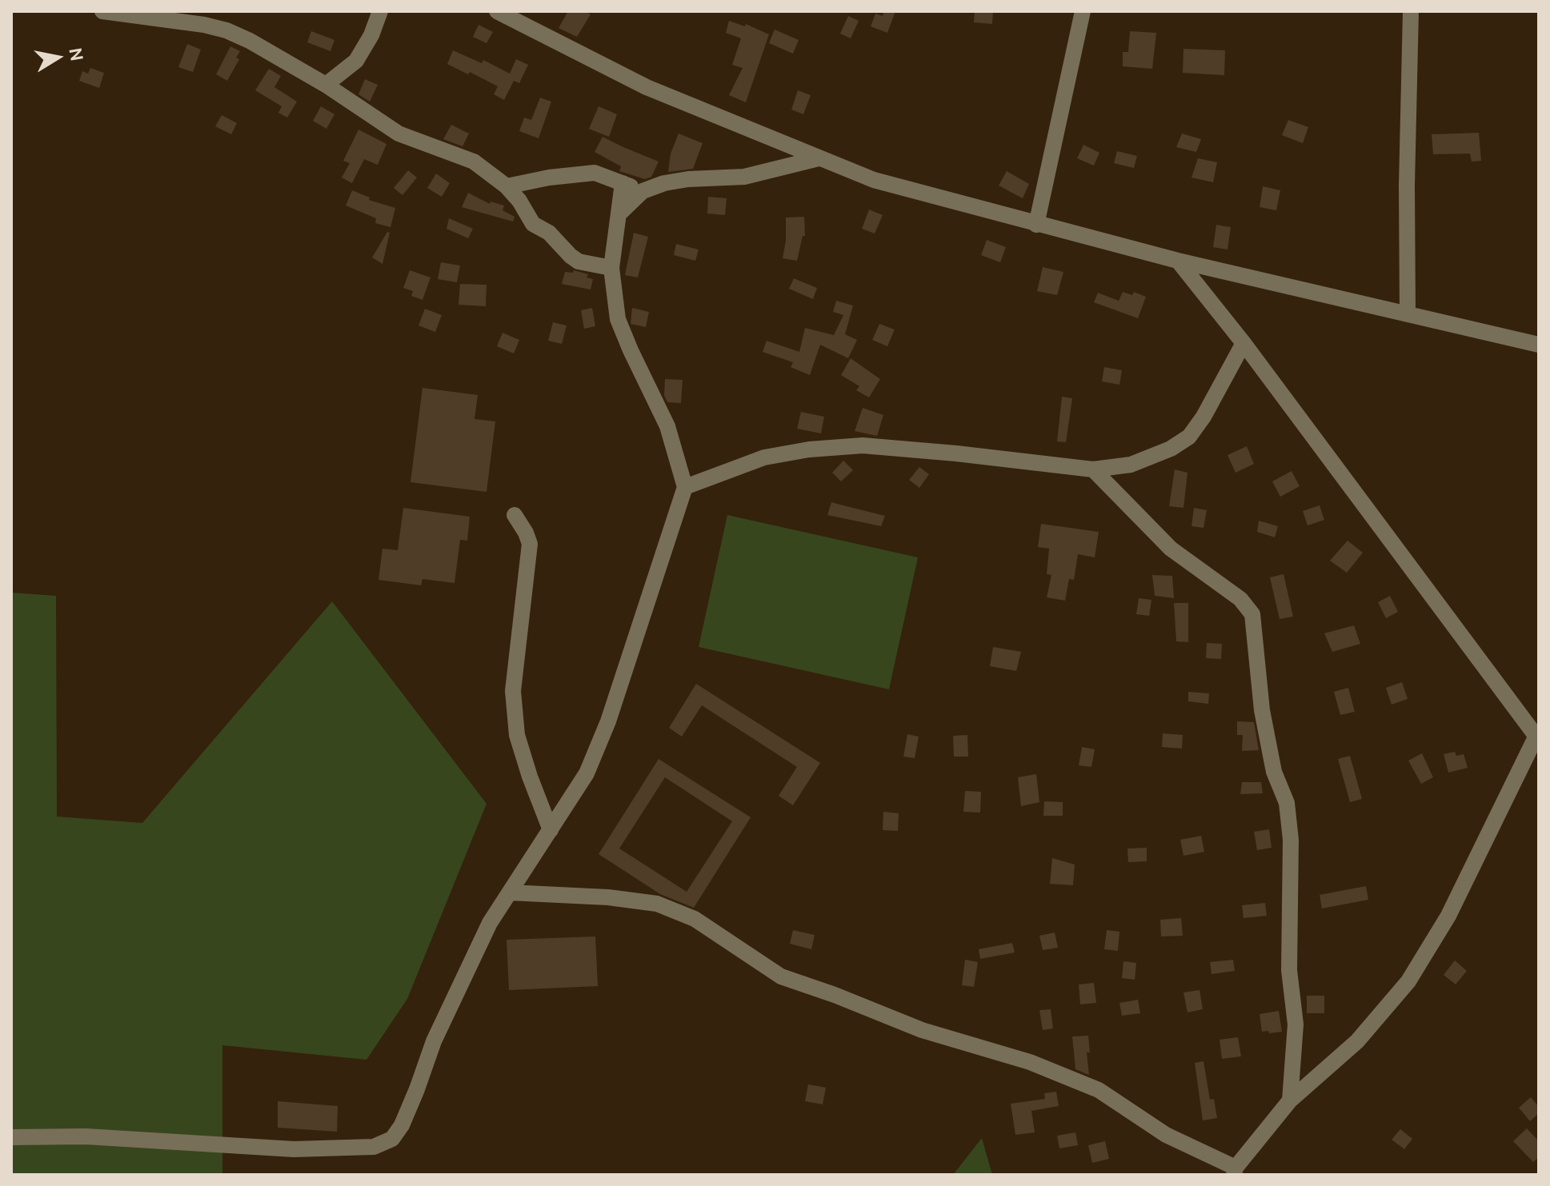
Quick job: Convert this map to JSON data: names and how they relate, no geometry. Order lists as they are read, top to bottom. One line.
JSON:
{"north":"right"}
